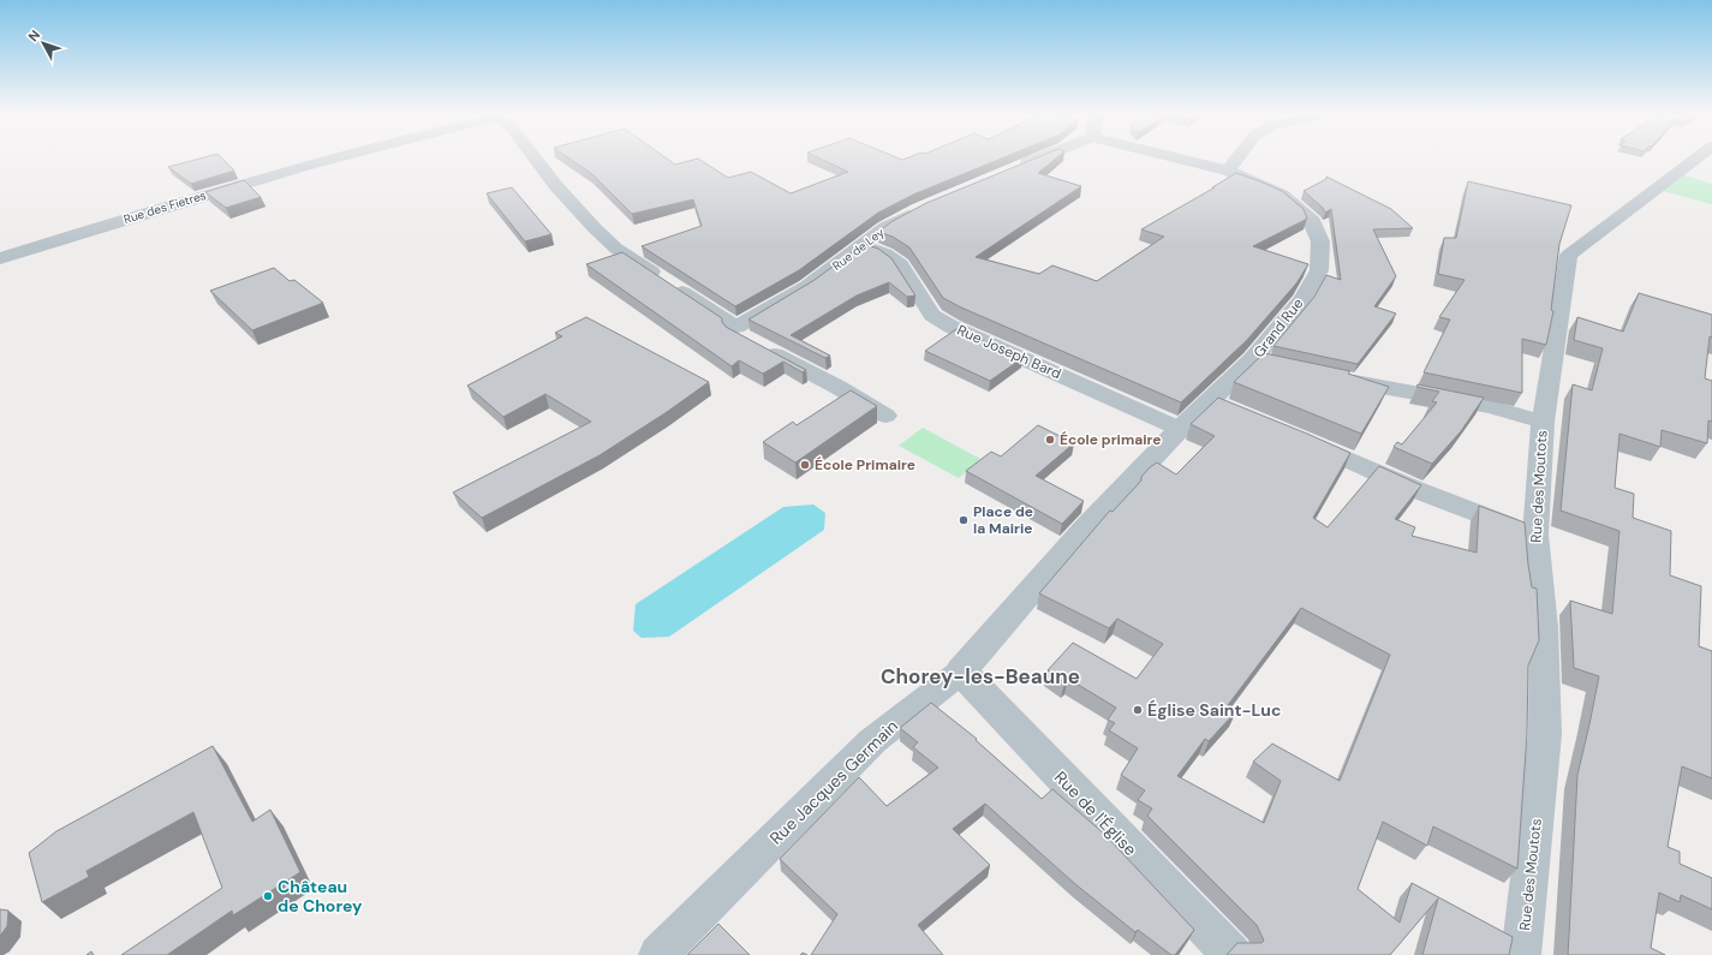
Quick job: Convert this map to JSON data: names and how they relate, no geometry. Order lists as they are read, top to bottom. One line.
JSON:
{"streets":{"street":["Rue des Fietres","Rue de Ley","Grand Rue","Rue Joseph Bard","Rue des Moutots","Rue Jacques Germain","Rue de l'Église"]},"crossings":[["Rue de Ley","Rue Joseph Bard"],["Grand Rue","Rue Joseph Bard"],["Grand Rue","Rue Jacques Germain"],["Rue Jacques Germain","Rue de l'Église"]],"districts":["Chorey-les-Beaune"],"places":["École primaire","École Primaire","Place de la Mairie","Église Saint-Luc","Château de Chorey"],"north":"top left"}
